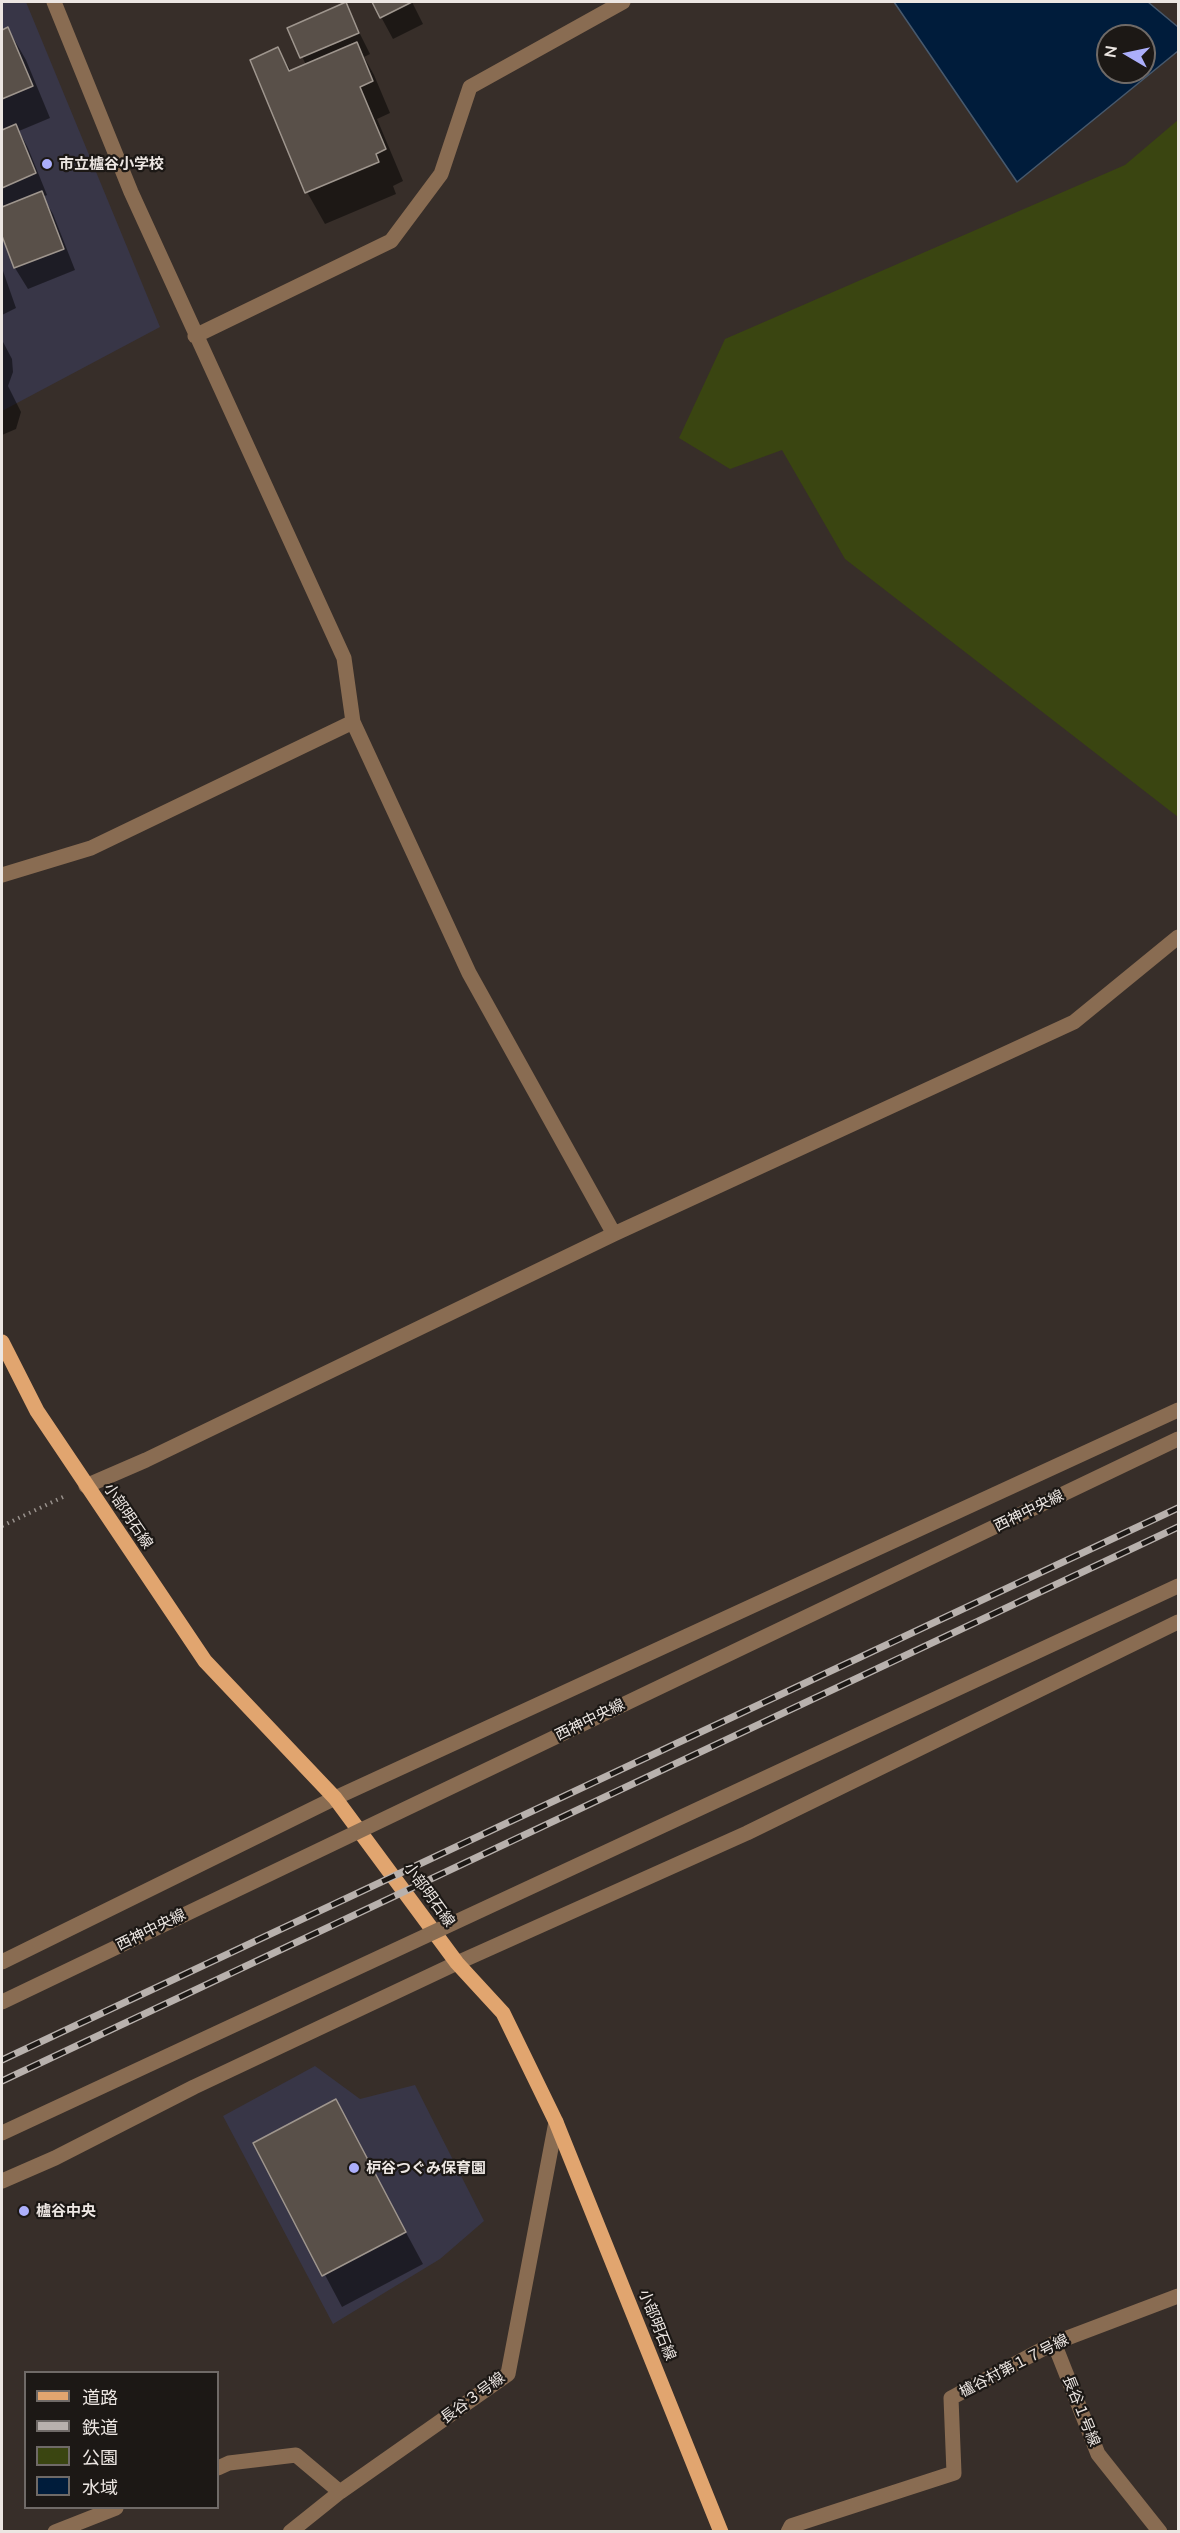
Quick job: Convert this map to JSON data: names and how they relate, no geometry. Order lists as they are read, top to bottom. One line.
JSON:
{"streets":{"main road":["小部明石線"],"street":["西神中央線","櫨谷村第１７号線","長谷３号線","長谷１号線"]},"crossings":[["小部明石線","長谷３号線"],["櫨谷村第１７号線","長谷１号線"]],"places":["市立櫨谷小学校","枦谷つぐみ保育園","櫨谷中央"],"legend":["道路","鉄道","公園","水域"],"north":"left"}
